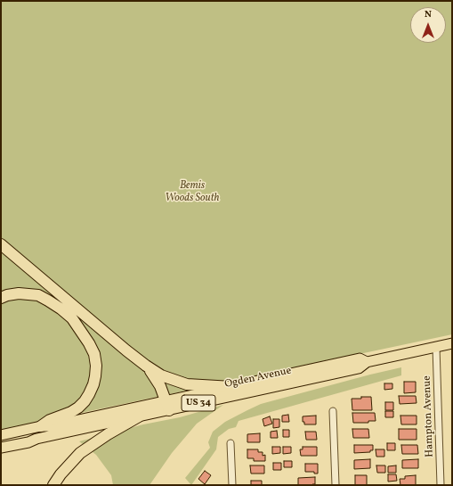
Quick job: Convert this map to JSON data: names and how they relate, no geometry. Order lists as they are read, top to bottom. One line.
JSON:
{"streets":{"main road":["Ogden Avenue","US 34"],"street":["Hampton Avenue"]},"crossings":[["Ogden Avenue","Hampton Avenue"]],"parks":["Bemis Woods South"],"north":"top"}
